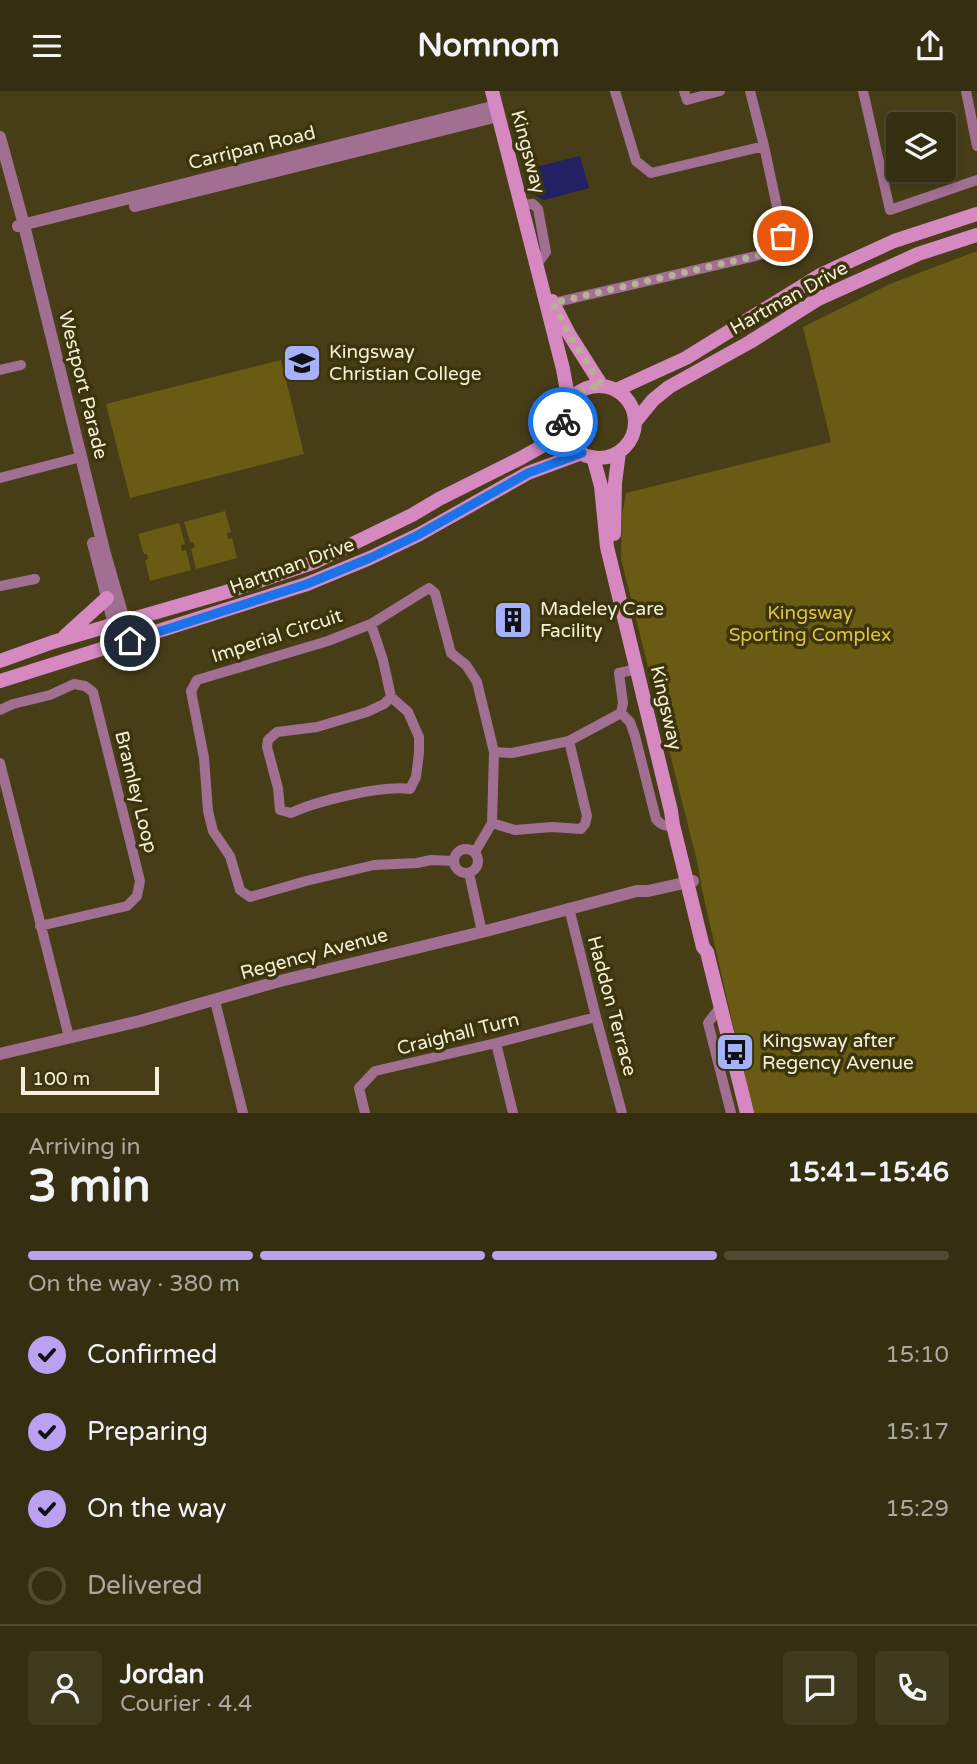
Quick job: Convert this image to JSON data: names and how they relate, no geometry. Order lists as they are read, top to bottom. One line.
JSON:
{"streets":{"main road":["Kingsway","Hartman Drive"],"street":["Carripan Road","Westport Parade","Imperial Circuit","Bramley Loop","Regency Avenue","Haddon Terrace","Craighall Turn"]},"crossings":[["Carripan Road","Kingsway"],["Carripan Road","Westport Parade"],["Kingsway","Hartman Drive"],["Kingsway","Regency Avenue"],["Hartman Drive","Westport Parade"],["Imperial Circuit","Regency Avenue"],["Regency Avenue","Haddon Terrace"],["Haddon Terrace","Craighall Turn"]],"parks":["Kingsway Sporting Complex"],"places":{"school or university":["Kingsway Christian College"],"building":["Madeley Care Facility"],"bus stop":["Kingsway after Regency Avenue"]},"scale_bar":"100 m","page":{"header":"Nomnom","scale":"100 m","heading":["3 min","Arriving in","15:41–15:46"],"panel":["Jordan","Courier · 4.4"],"bar":"On the way · 380 m","list":[["Confirmed","15:10"],["Preparing","15:17"],["On the way","15:29"],"Delivered"]}}
